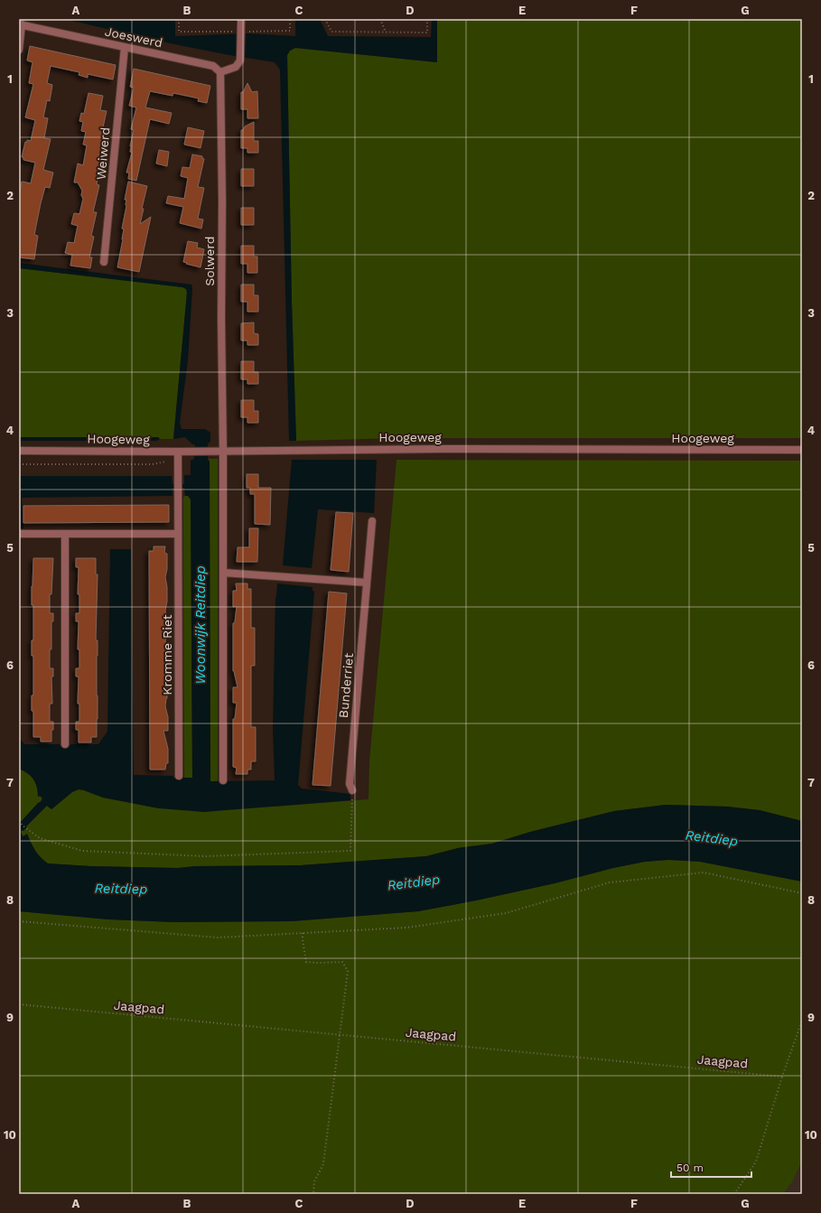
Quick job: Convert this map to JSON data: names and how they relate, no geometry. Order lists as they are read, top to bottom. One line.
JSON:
{"streets":{"street":["Joeswerd","Weiwerd","Solwerd","Hoogeweg","Kromme Riet","Bunderriet"],"path":["Jaagpad"]},"crossings":[["Joeswerd","Weiwerd"],["Joeswerd","Solwerd"],["Solwerd","Hoogeweg"],["Hoogeweg","Kromme Riet"]],"water":["Woonwijk Reitdiep","Reitdiep"],"scale_bar":"50 m","grid":{"columns":["A","B","C","D","E","F","G"],"rows":["1","2","3","4","5","6","7","8","9","10"]}}
